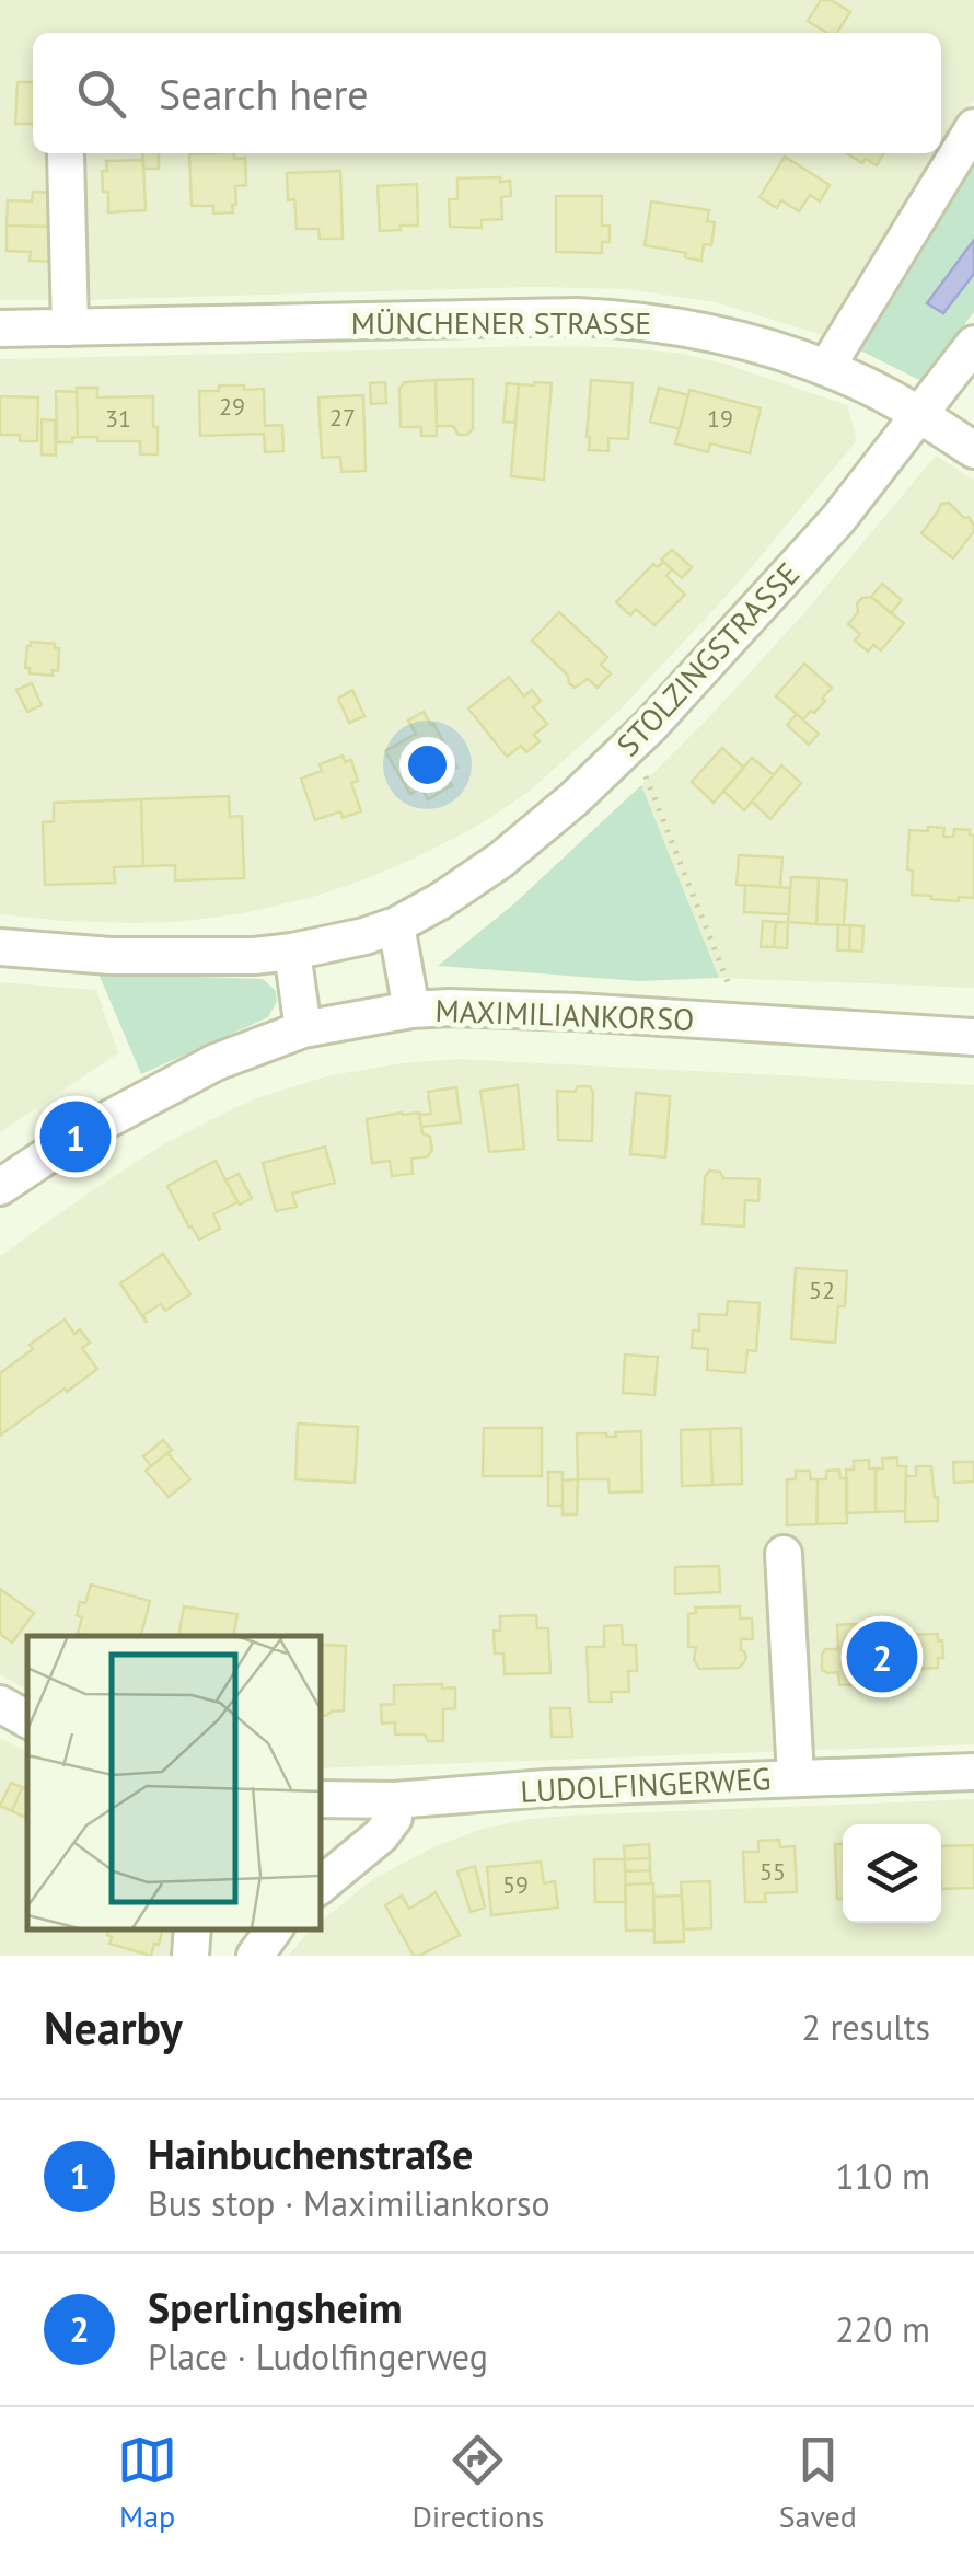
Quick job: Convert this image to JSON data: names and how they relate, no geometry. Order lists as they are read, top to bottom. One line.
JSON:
{"streets":{"street":["MÜNCHENER STRASSE","STOLZINGSTRASSE","MAXIMILIANKORSO","LUDOLFINGERWEG"]},"crossings":[["MÜNCHENER STRASSE","STOLZINGSTRASSE"]],"house_numbers":["29","27","31","19","52","55","59"],"page":{"search":"Search here","pins":["1","2"],"heading":["Nearby","2 results"],"list":[{"mark":"1","name":"Hainbuchenstraße","note":"Bus stop · Maximiliankorso","value":"110 m"},{"mark":"2","name":"Sperlingsheim","note":"Place · Ludolfingerweg","value":"220 m"}],"nav":["Map","Directions","Saved"]}}
